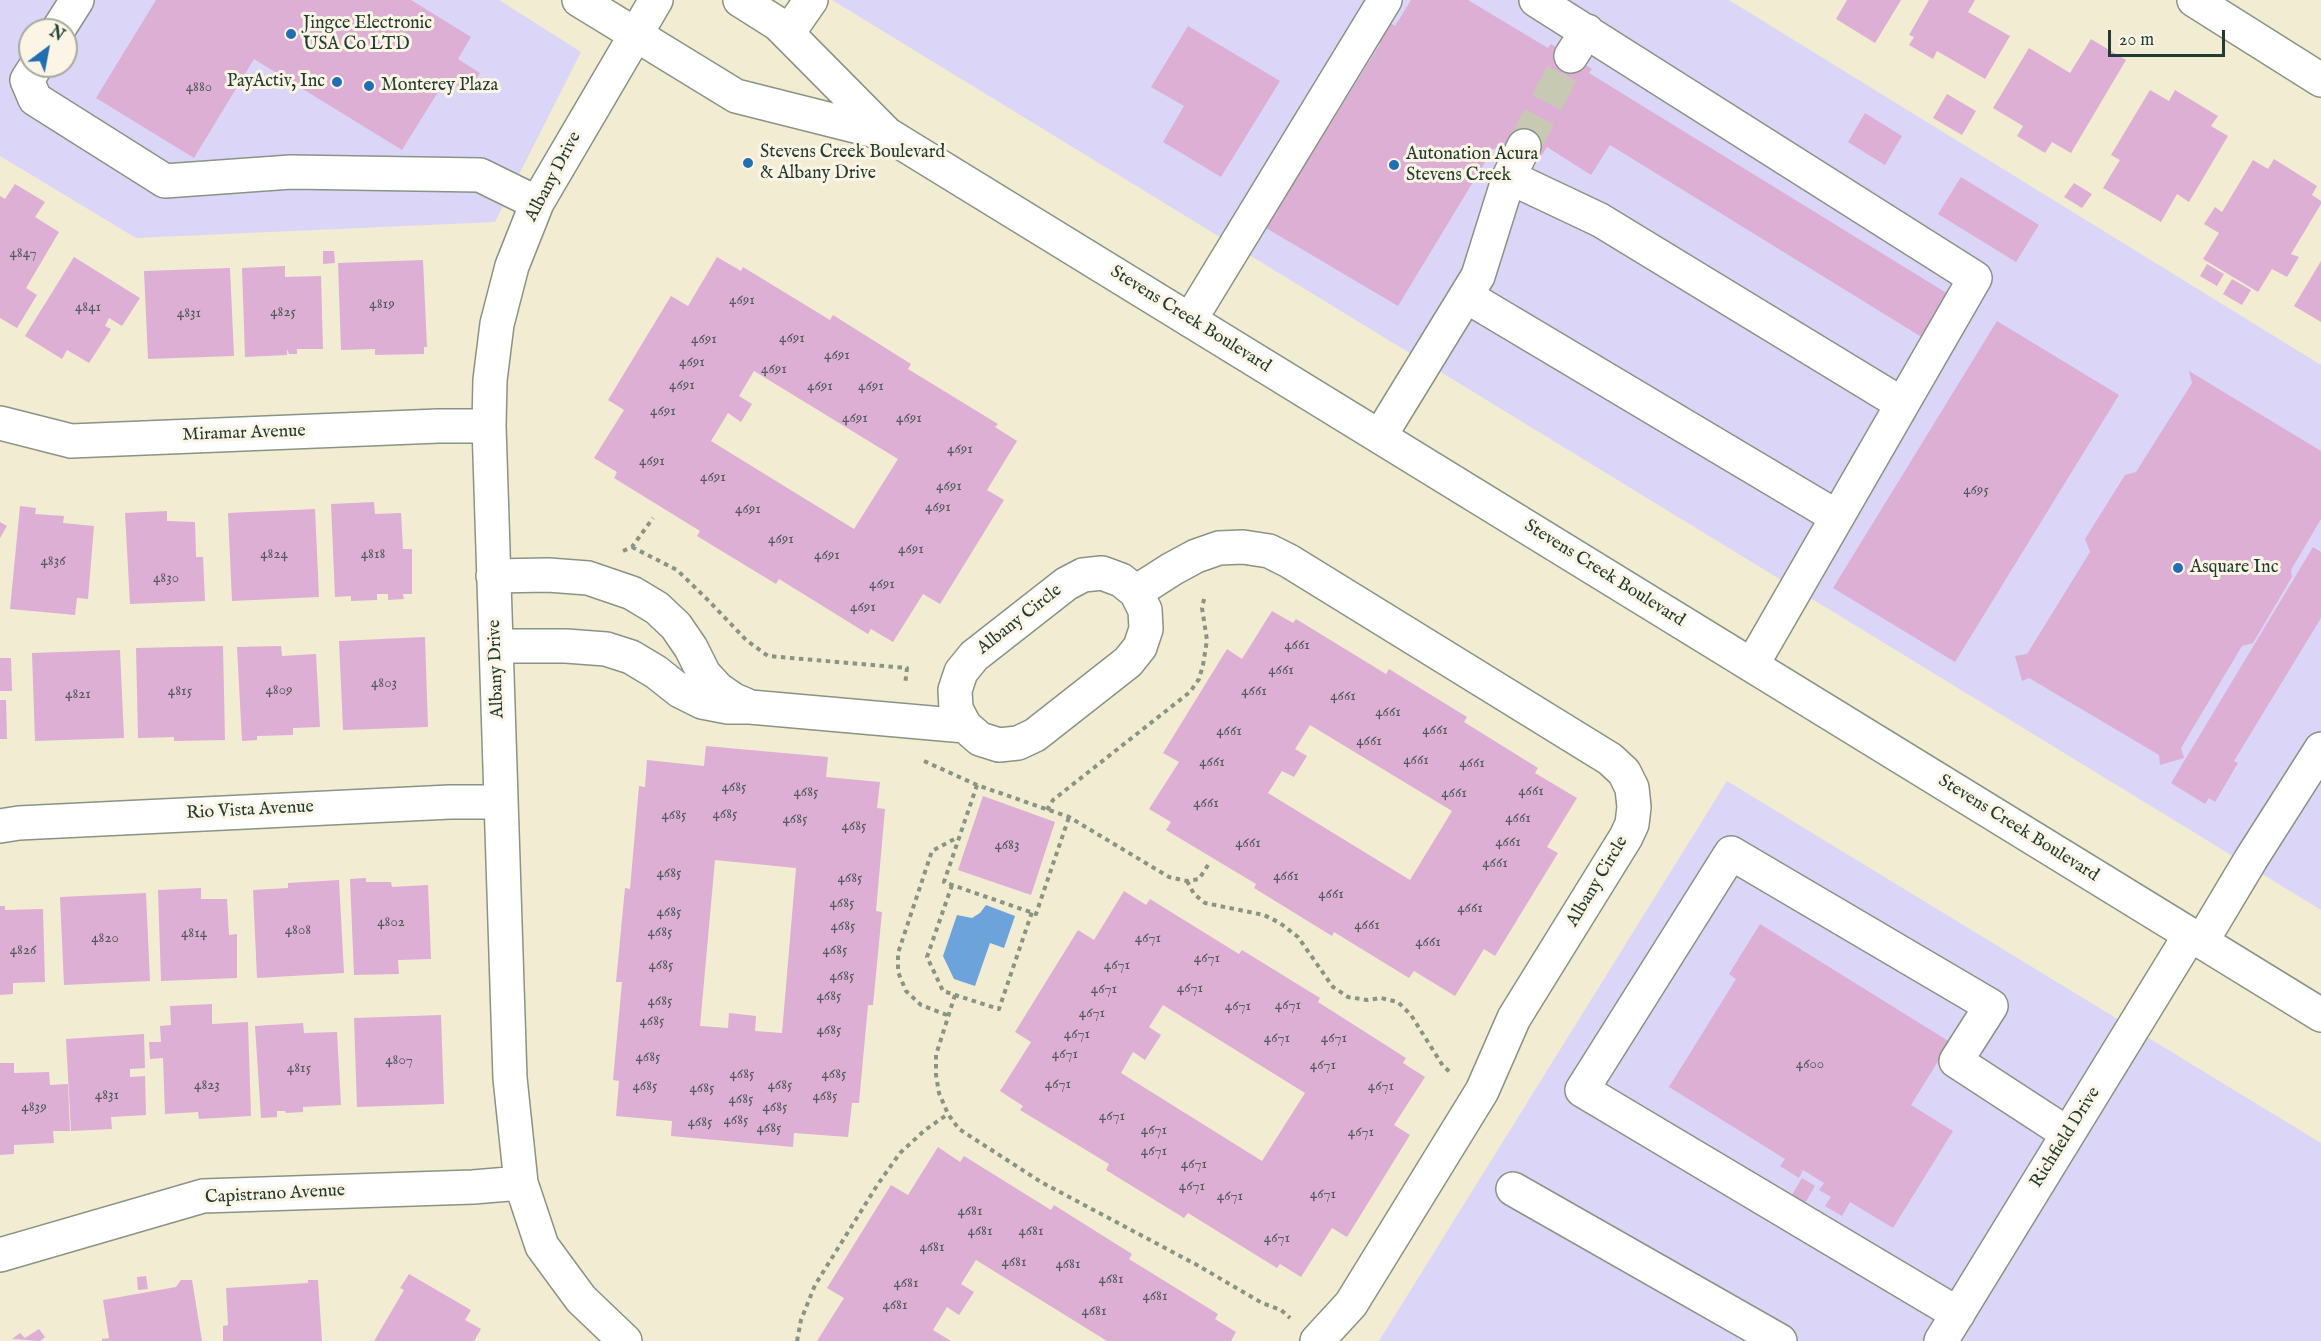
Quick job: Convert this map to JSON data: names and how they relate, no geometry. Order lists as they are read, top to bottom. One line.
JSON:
{"streets":{"street":["Albany Drive","Stevens Creek Boulevard","Miramar Avenue","Albany Circle","Rio Vista Avenue","Richfield Drive","Capistrano Avenue"]},"crossings":[["Albany Drive","Stevens Creek Boulevard"],["Albany Drive","Miramar Avenue"],["Albany Drive","Rio Vista Avenue"],["Albany Drive","Capistrano Avenue"],["Stevens Creek Boulevard","Richfield Drive"]],"places":["Jingce Electronic USA Co LTD","PayActiv, Inc","Monterey Plaza","Stevens Creek Boulevard & Albany Drive","Autonation Acura Stevens Creek","Asquare Inc"],"house_numbers":["4880","4847","4691","4819","4841","4825","4831","4691","4691","4691","4691","4691","4691","4691","4691","4691","4691","4691","4691","4691","4691","4691","4695","4691","4691","4691","4691","4824","4818","4691","4836","4830","4691","4691","4661","4661","4803","4809","4815","4661","4821","4661","4661","4661","4661","4661","4661","4661","4661","4685","4661","4685","4661","4661","4685","4685","4661","4685","4685","4661","4661","4683","4661","4685","4661","4685","4661","4685","4661","4685","4802","4661","4685","4808","4685","4814","4820","4671","4661","4826","4685","4671","4685","4671","4685","4671","4671","4685","4685","4671","4671","4671","4685","4685","4671","4671","4671","4671","4685","4807","4600","4671","4815","4685","4685","4671","4823","4685","4685","4671","4685","4831","4685","4685","4839","4685","4671","4685","4685","4685","4671","4671","4671","4671","4671","4671","4671","4681","4681","4681","4671","4681","4681","4681","4681","4681","4681","4681","4681"],"scale_bar":"20 m","north":"top right"}
